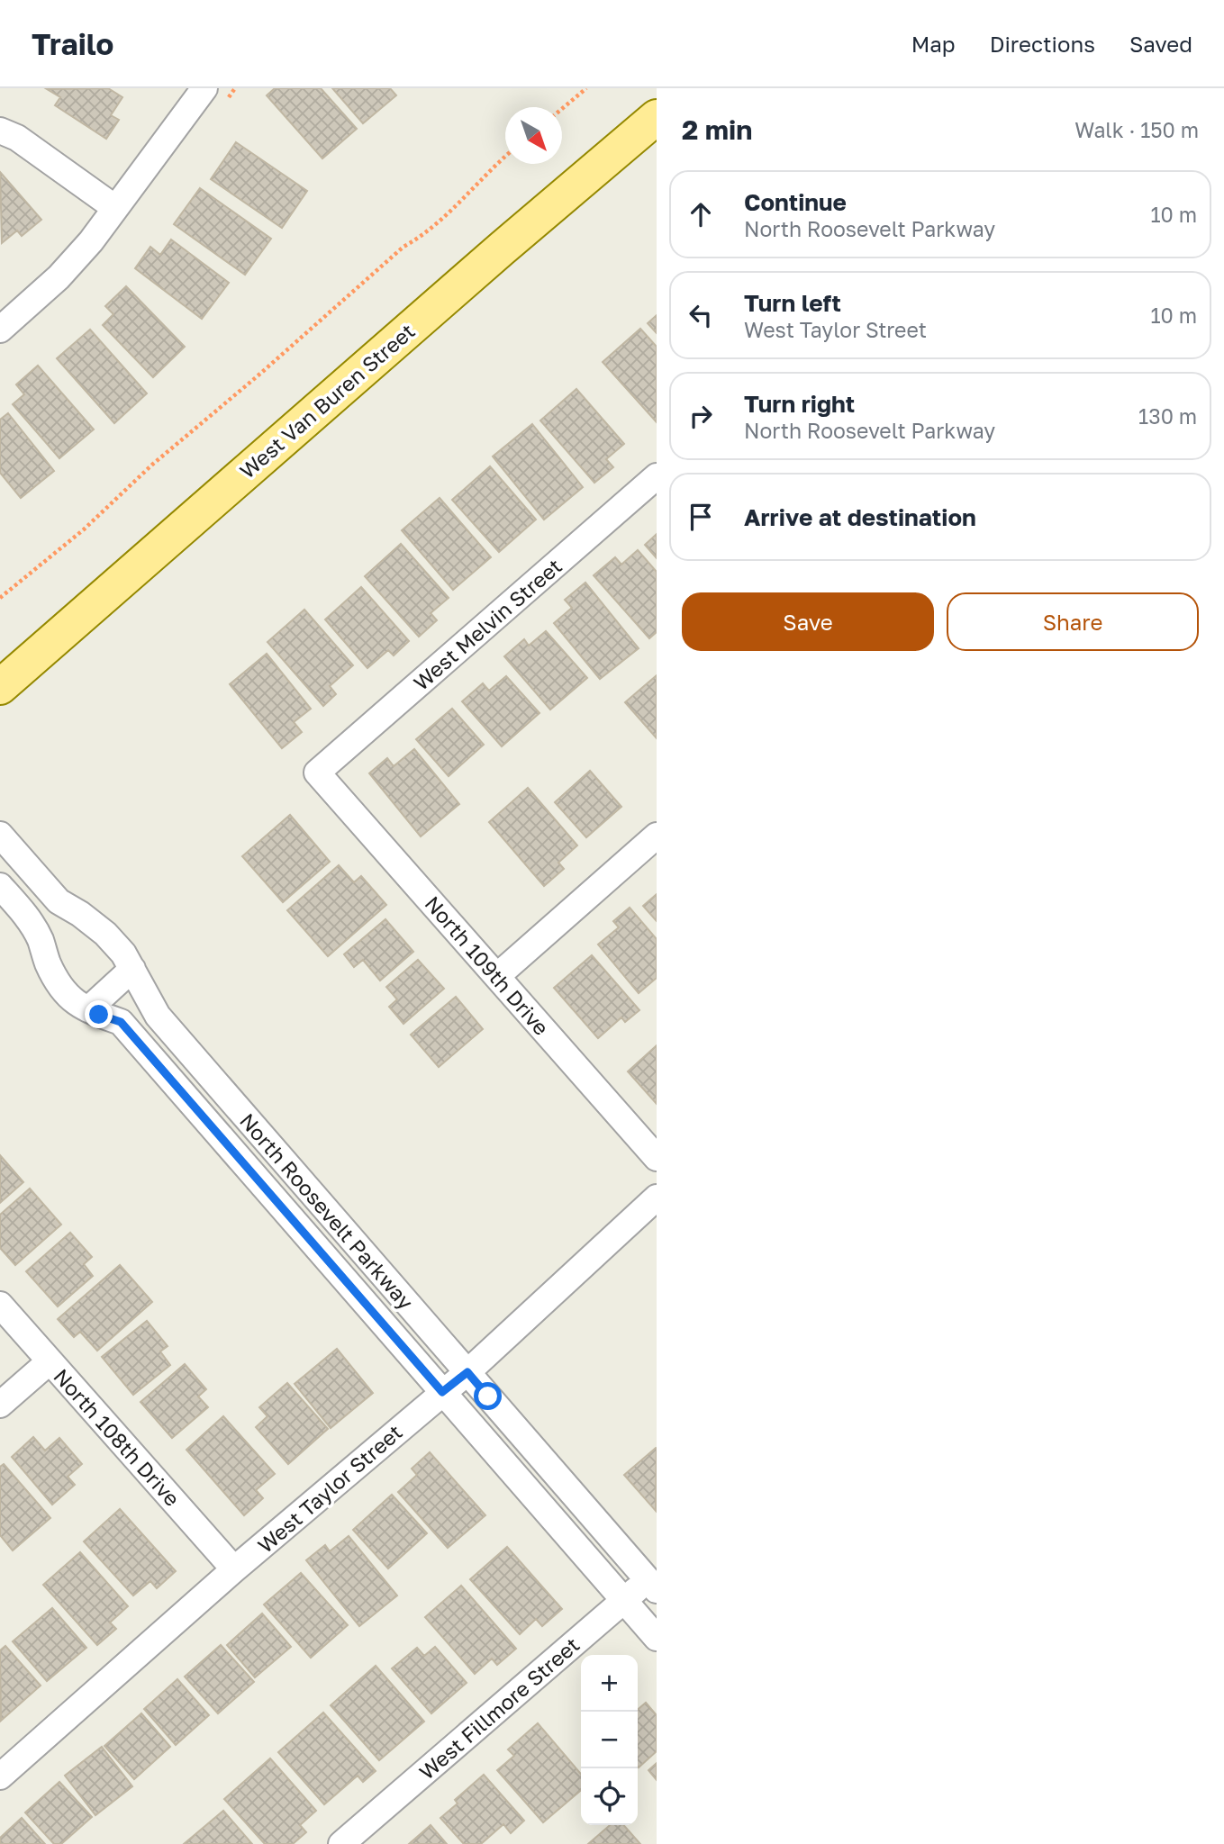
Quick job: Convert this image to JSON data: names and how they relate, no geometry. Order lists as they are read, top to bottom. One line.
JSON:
{"streets":{"main road":["West Van Buren Street"],"street":["West Melvin Street","North 109th Drive","North Roosevelt Parkway","North 108th Drive","West Taylor Street","West Fillmore Street"]},"crossings":[["West Melvin Street","North 109th Drive"],["North Roosevelt Parkway","West Taylor Street"],["North Roosevelt Parkway","West Fillmore Street"],["North 108th Drive","West Taylor Street"]],"north":"bottom right","page":{"header":"Trailo","nav":["Map","Directions","Saved"],"heading":["2 min","Walk · 150 m"],"list":[["Continue","North Roosevelt Parkway","10 m"],["Turn left","West Taylor Street","10 m"],["Turn right","North Roosevelt Parkway","130 m"],"Arrive at destination"],"buttons":["Save","Share"],"map_buttons":["+","−"]}}
